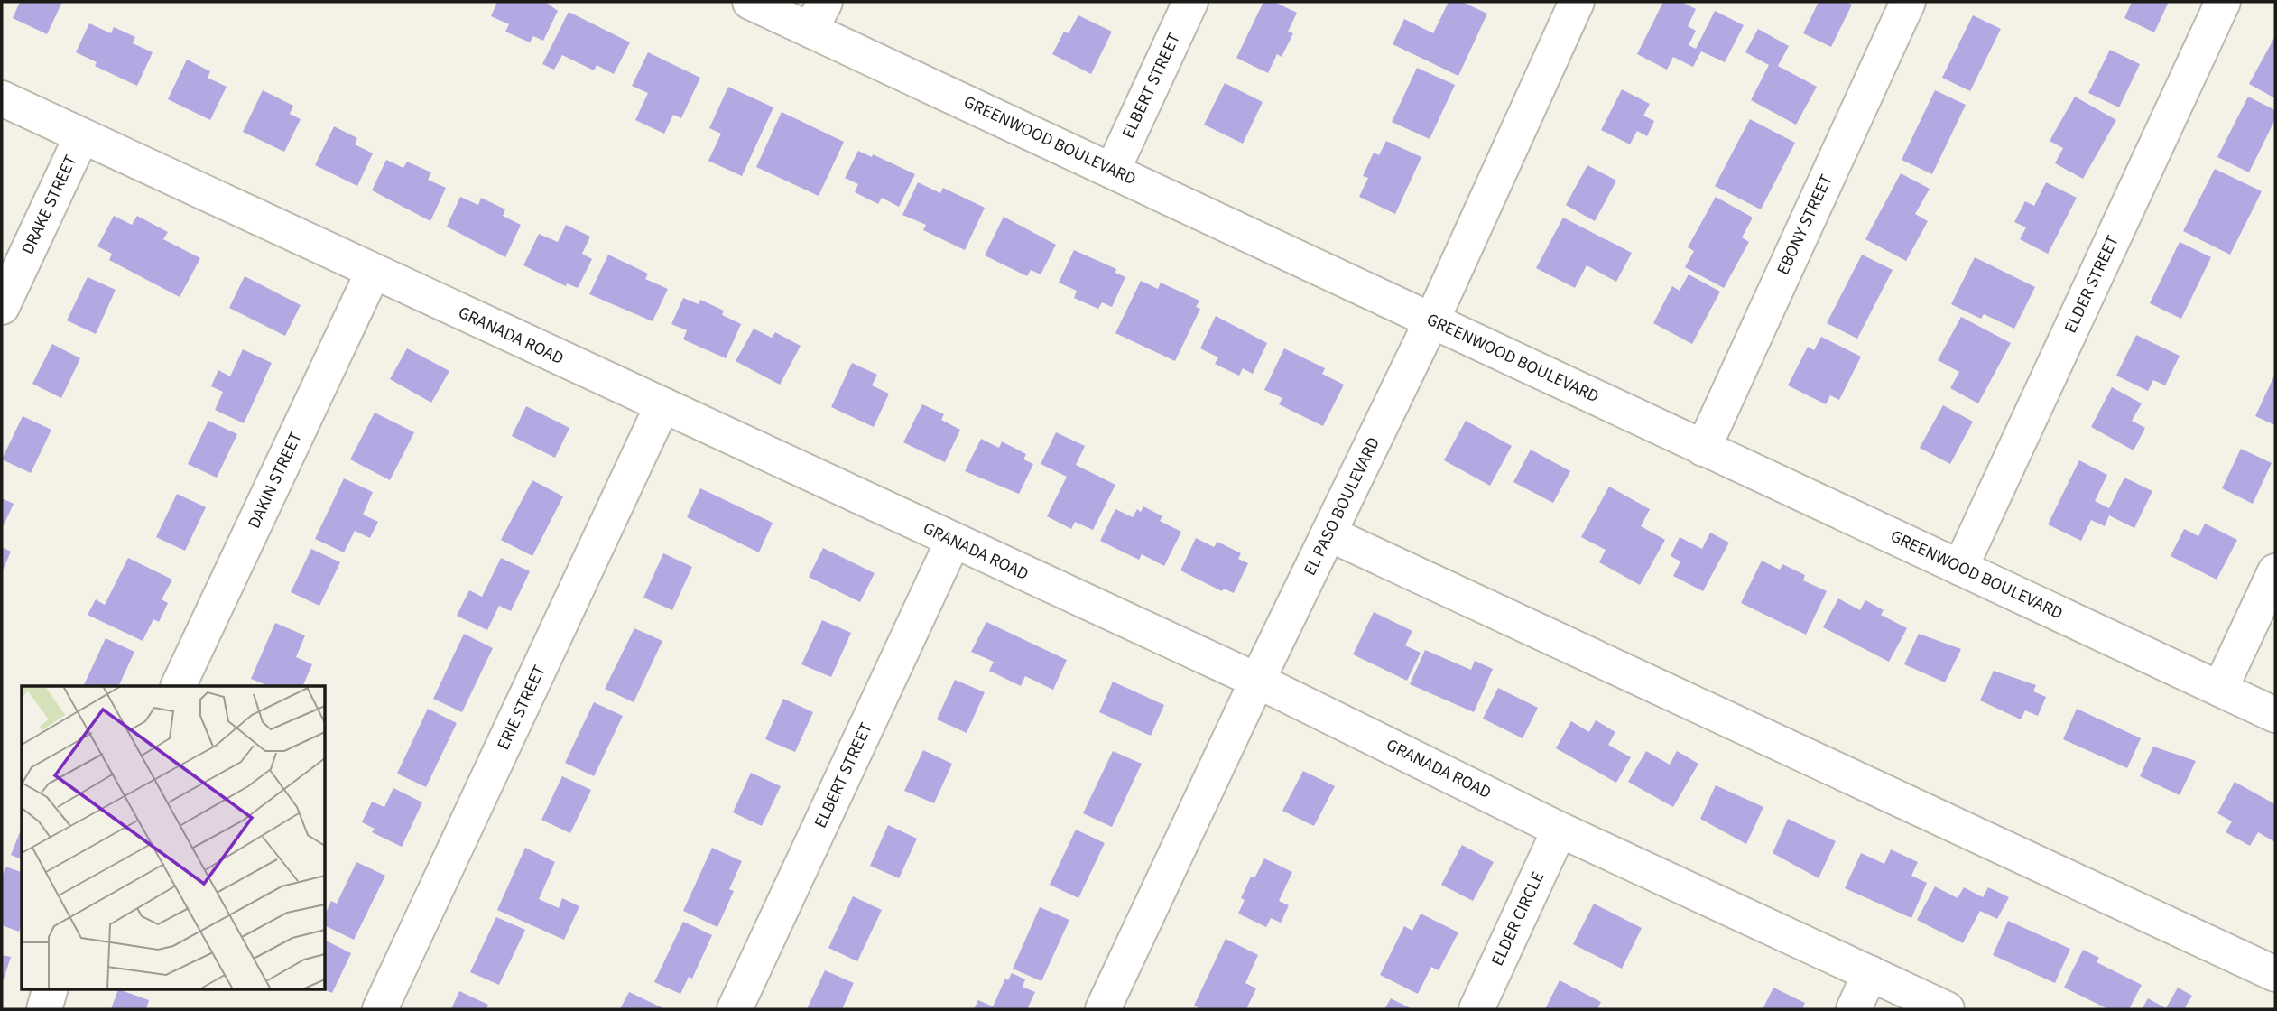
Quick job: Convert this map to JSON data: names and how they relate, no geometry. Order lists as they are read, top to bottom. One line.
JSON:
{"streets":{"street":["ELBERT STREET","GREENWOOD BOULEVARD","DRAKE STREET","EBONY STREET","ELDER STREET","GRANADA ROAD","DAKIN STREET","EL PASO BOULEVARD","ERIE STREET","ELDER CIRCLE"]},"crossings":[["ELBERT STREET","GREENWOOD BOULEVARD"],["ELBERT STREET","GRANADA ROAD"],["GREENWOOD BOULEVARD","EBONY STREET"],["GREENWOOD BOULEVARD","ELDER STREET"],["GREENWOOD BOULEVARD","EL PASO BOULEVARD"],["DRAKE STREET","GRANADA ROAD"],["GRANADA ROAD","DAKIN STREET"],["GRANADA ROAD","EL PASO BOULEVARD"],["GRANADA ROAD","ERIE STREET"],["GRANADA ROAD","ELDER CIRCLE"]]}
